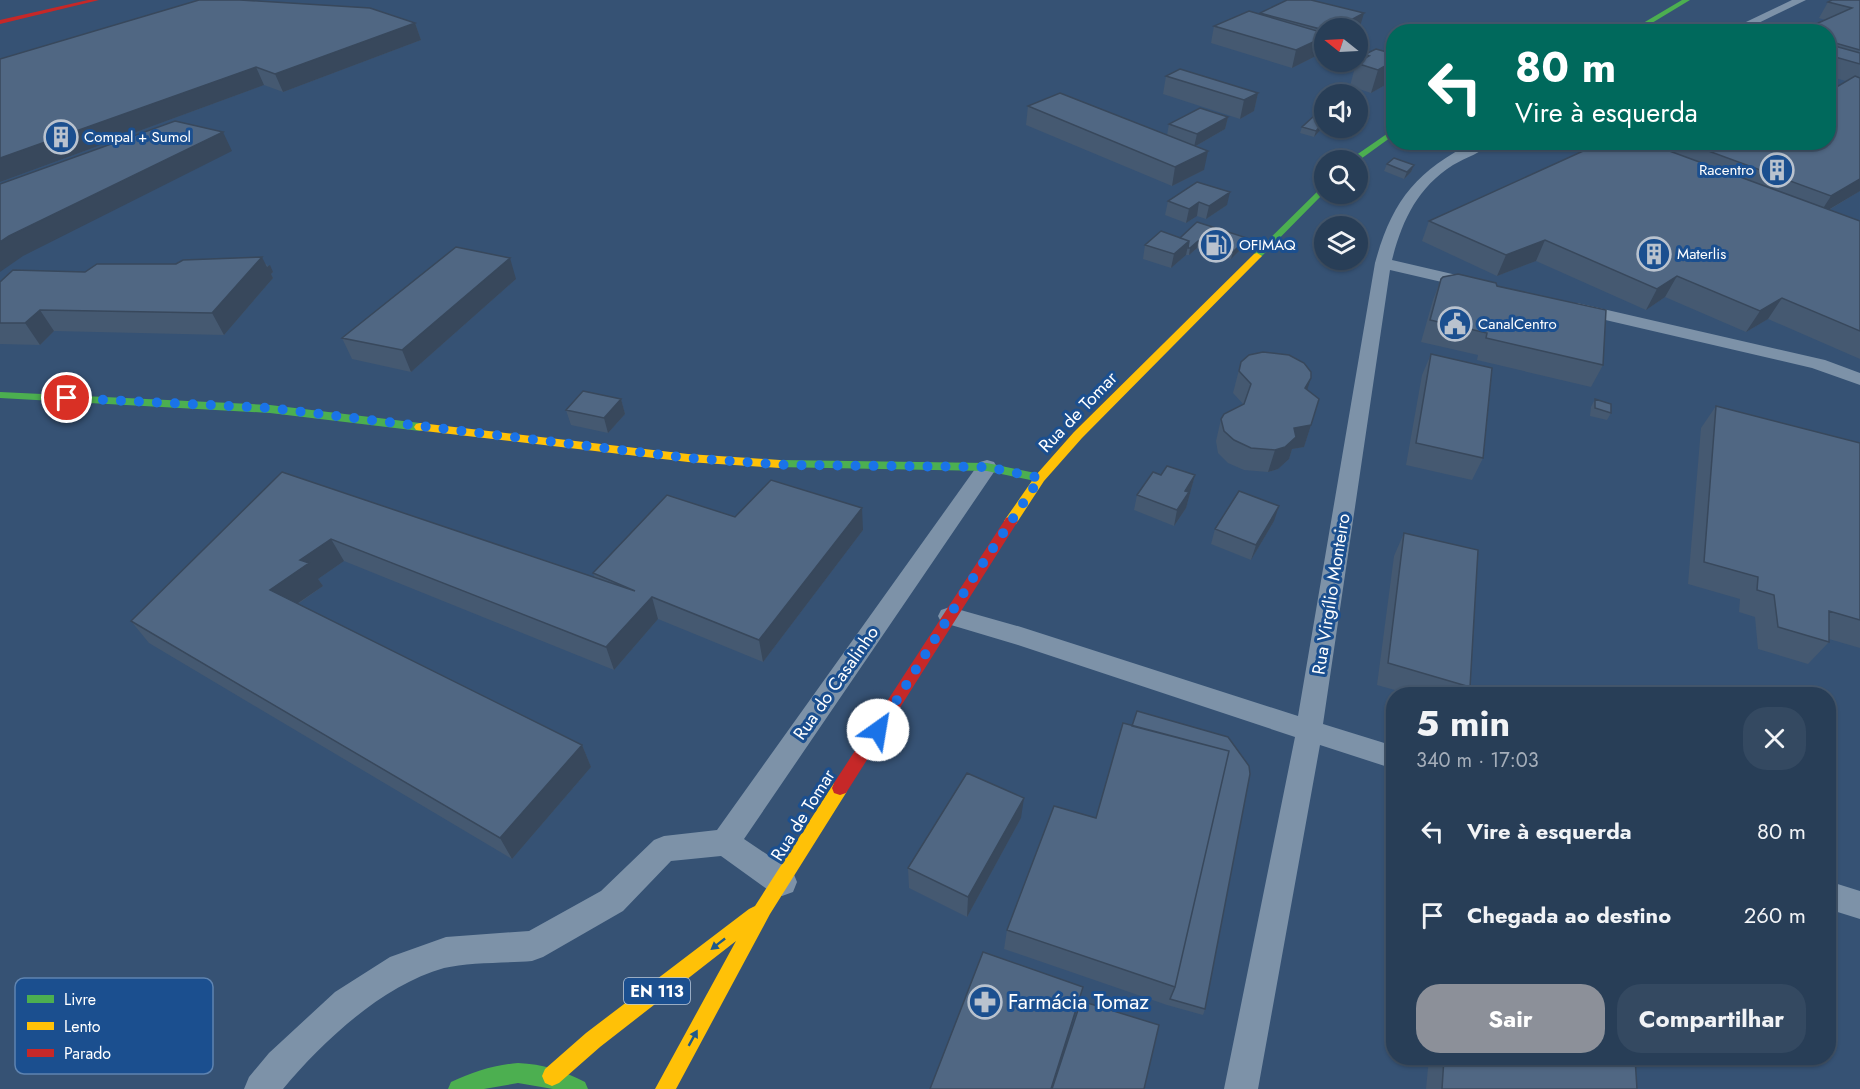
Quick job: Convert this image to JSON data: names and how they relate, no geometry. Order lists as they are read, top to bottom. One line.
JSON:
{"streets":{"main road":["Rua de Tomar","EN 113"],"street":["Rua Virgílio Monteiro","Rua do Casalinho"]},"places":{"building":["Compal + Sumol","Racentro","Materlis"],"fuel station":["OFIMAQ"],"public building":["CanalCentro"],"pharmacy":["Farmácia Tomaz"]},"legend":["Livre","Lento","Parado"],"north":"left","page":{"turn":["80 m","Vire à esquerda"],"heading":["5 min","340 m · 17:03"],"list":[{"name":"Vire à esquerda","value":"80 m"},{"name":"Chegada ao destino","value":"260 m"}],"buttons":["Sair","Compartilhar"]}}
